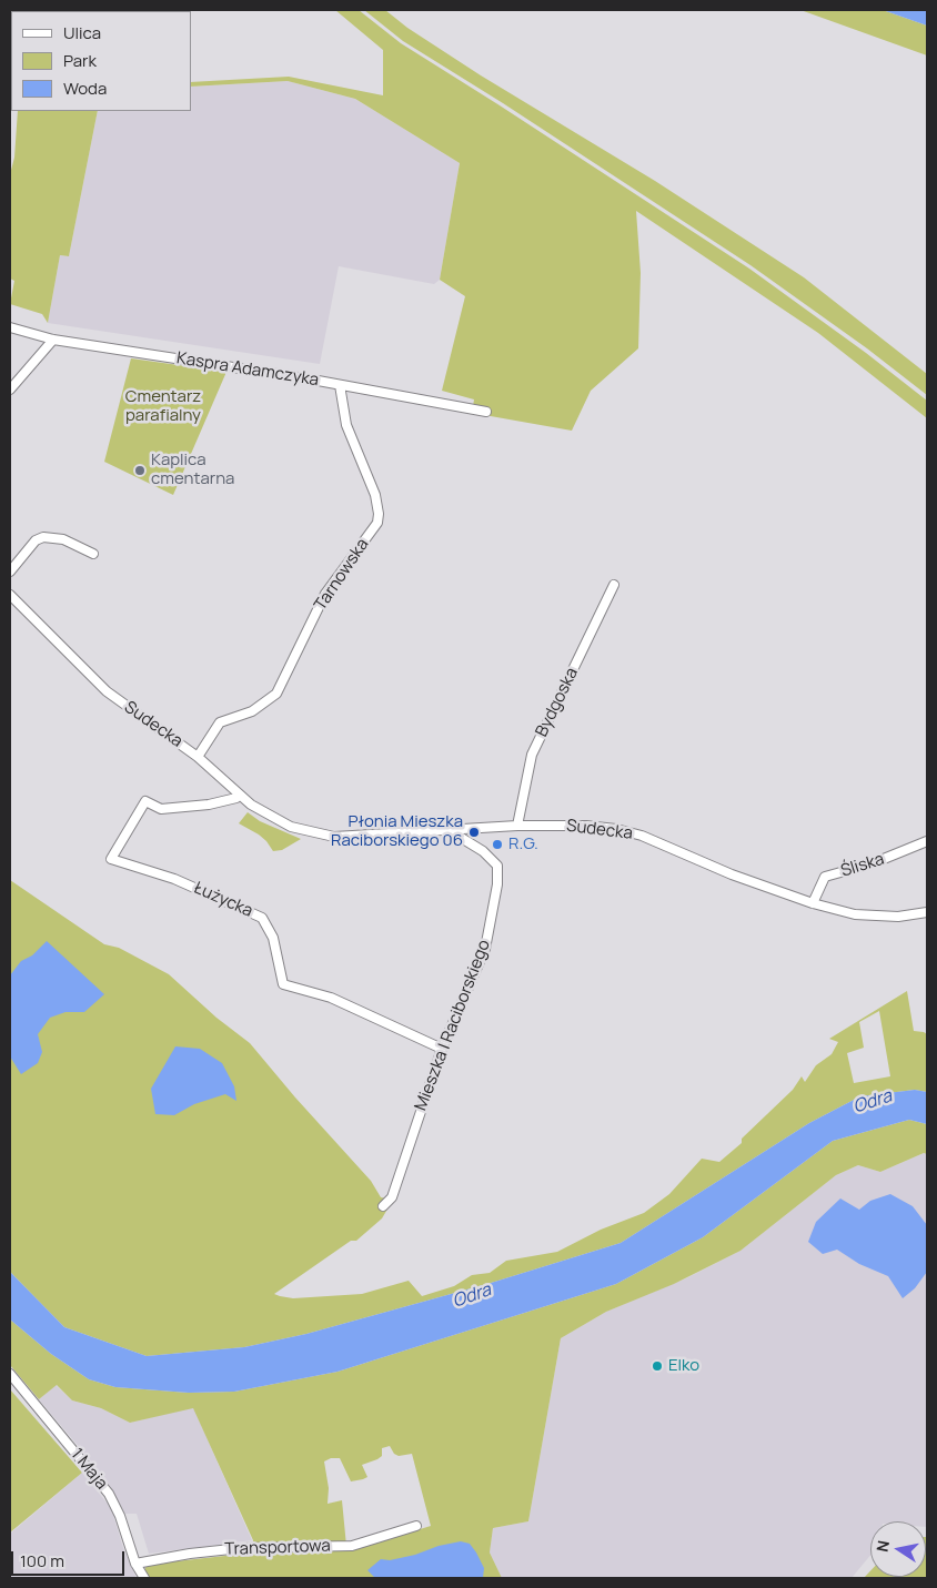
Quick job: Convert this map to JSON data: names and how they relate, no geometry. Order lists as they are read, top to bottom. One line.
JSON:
{"streets":{"street":["Kaspra Adamczyka","Tarnowska","Bydgoska","Sudecka","Śliska","Łużycka","Mieszka I Raciborskiego","1 Maja","Transportowa"]},"crossings":[["Kaspra Adamczyka","Tarnowska"],["Tarnowska","Sudecka"],["Bydgoska","Sudecka"],["Sudecka","Śliska"],["Sudecka","Łużycka"],["Sudecka","Mieszka I Raciborskiego"],["Łużycka","Mieszka I Raciborskiego"],["1 Maja","Transportowa"]],"water":["Odra"],"parks":["Cmentarz parafialny"],"places":["Kaplica cmentarna","Płonia Mieszka Raciborskiego 06","R.G.","Elko"],"legend":["Ulica","Park","Woda"],"scale_bar":"100 m","north":"left"}
